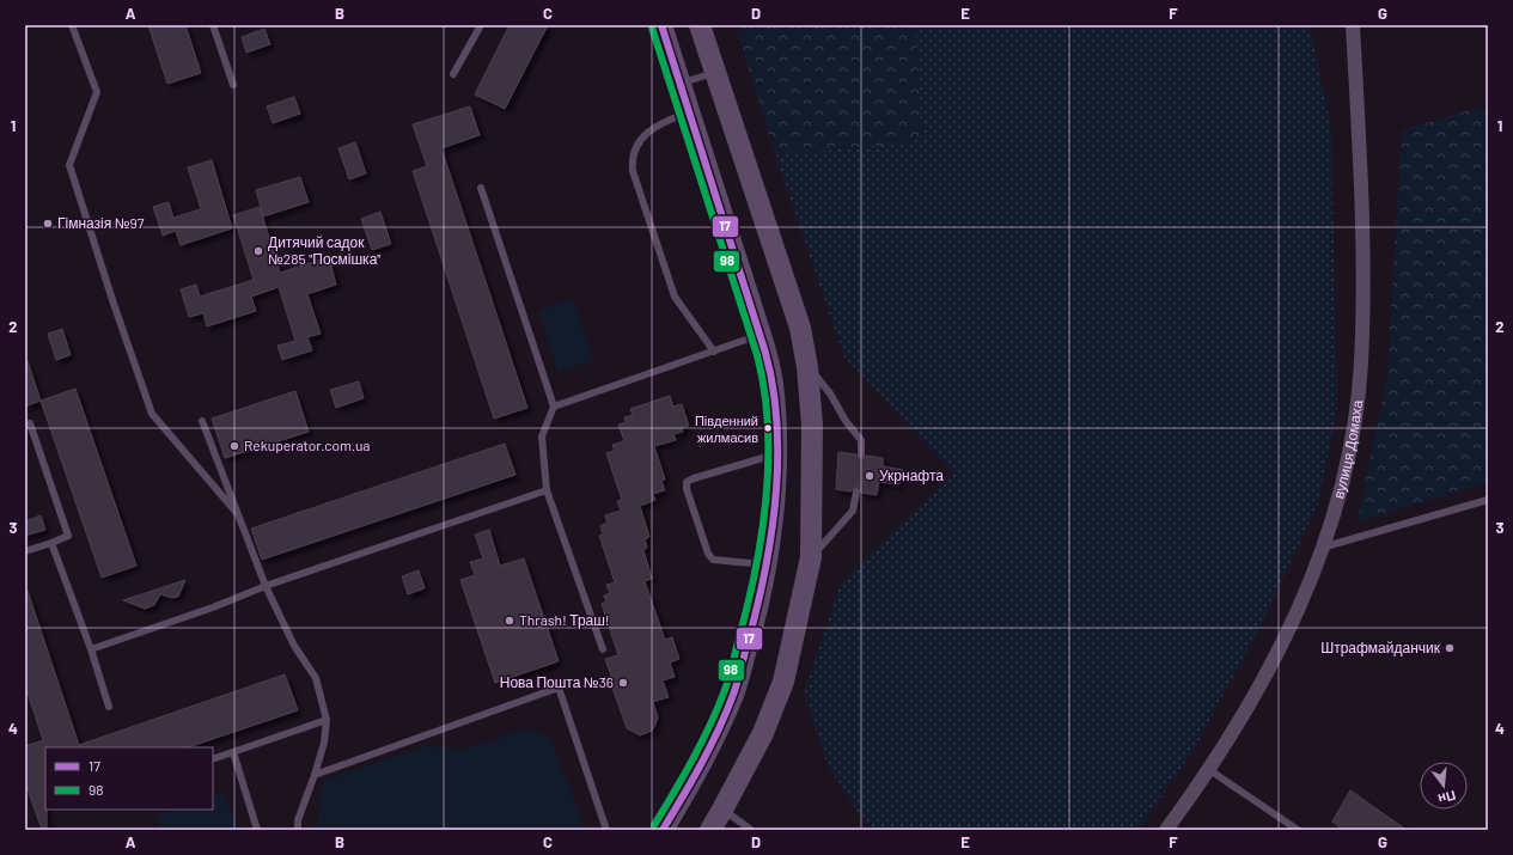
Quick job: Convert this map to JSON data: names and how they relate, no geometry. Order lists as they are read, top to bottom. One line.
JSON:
{"streets":{"street":["вулиця Домаха"]},"places":["Гімназія №97","Дитячий садок №285 \"Посмішка\"","Південний жилмасив","Rekuperator.com.ua","Укрнафта","Thrash! Траш!","Штрафмайданчик","Нова Пошта №36"],"lines":["transit line 17","transit line 98"],"legend":["17","98"],"north":"bottom","grid":{"columns":["A","B","C","D","E","F","G"],"rows":["1","2","3","4"]}}
